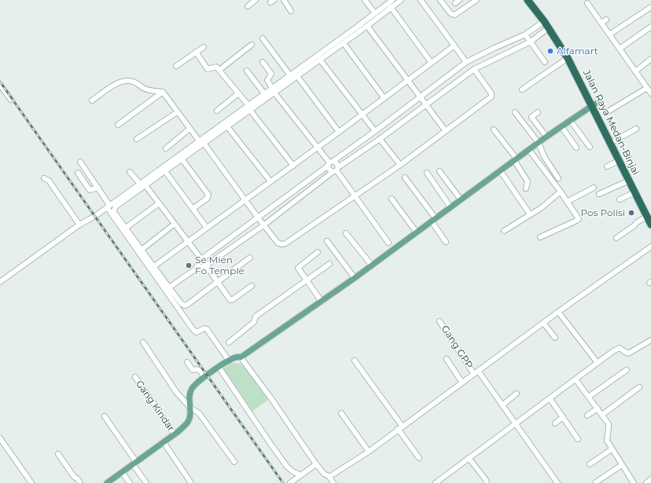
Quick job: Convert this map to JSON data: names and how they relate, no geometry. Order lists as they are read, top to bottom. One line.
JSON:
{"streets":{"highway":["Jalan Raya Medan-Binjai"],"street":["Gang GPP","Gang Kindar"]},"places":["Alfamart","Pos Polisi","Se Mien Fo Temple"]}
